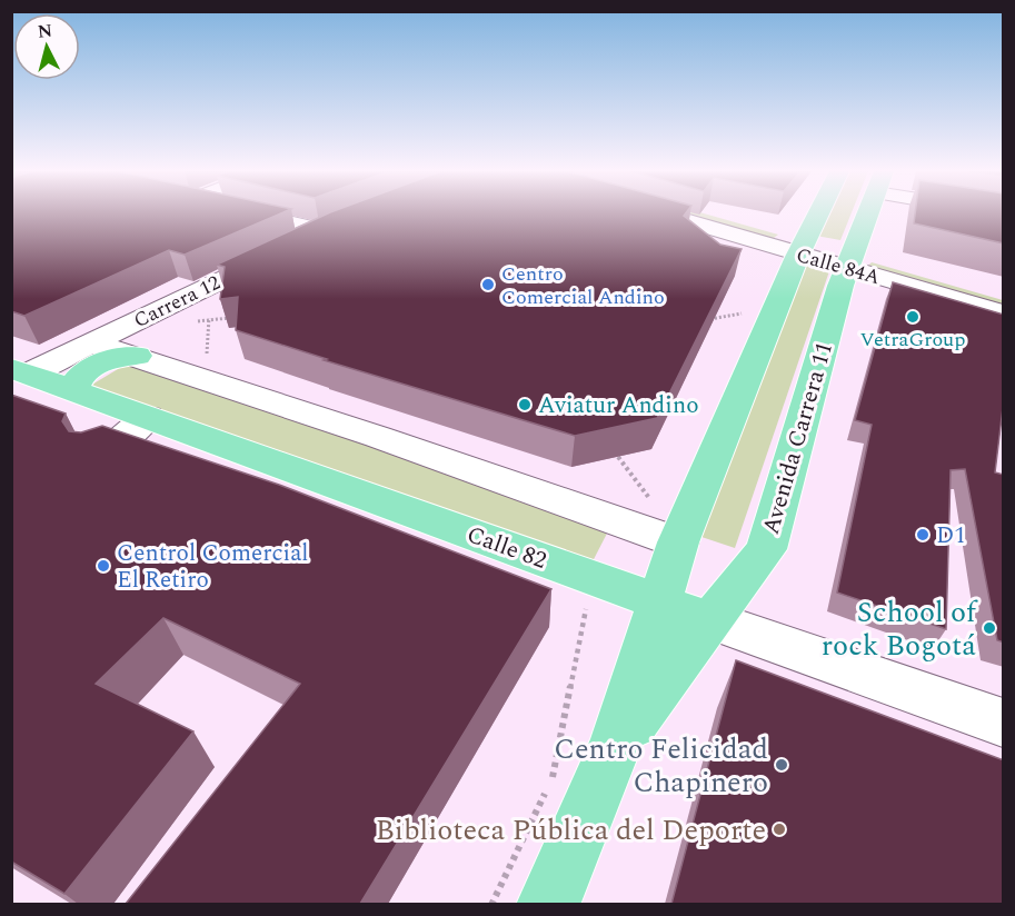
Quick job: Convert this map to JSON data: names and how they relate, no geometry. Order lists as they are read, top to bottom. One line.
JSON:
{"streets":{"main road":["Avenida Carrera 11","Calle 82"],"street":["Calle 84A","Carrera 12"]},"crossings":[["Calle 84A","Avenida Carrera 11"],["Carrera 12","Calle 82"],["Avenida Carrera 11","Calle 82"]],"places":["Centro Comercial Andino","VetraGroup","Aviatur Andino","D1","Centrol Comercial El Retiro","School of rock Bogotá","Centro Felicidad Chapinero","Biblioteca Pública del Deporte"],"north":"top"}
